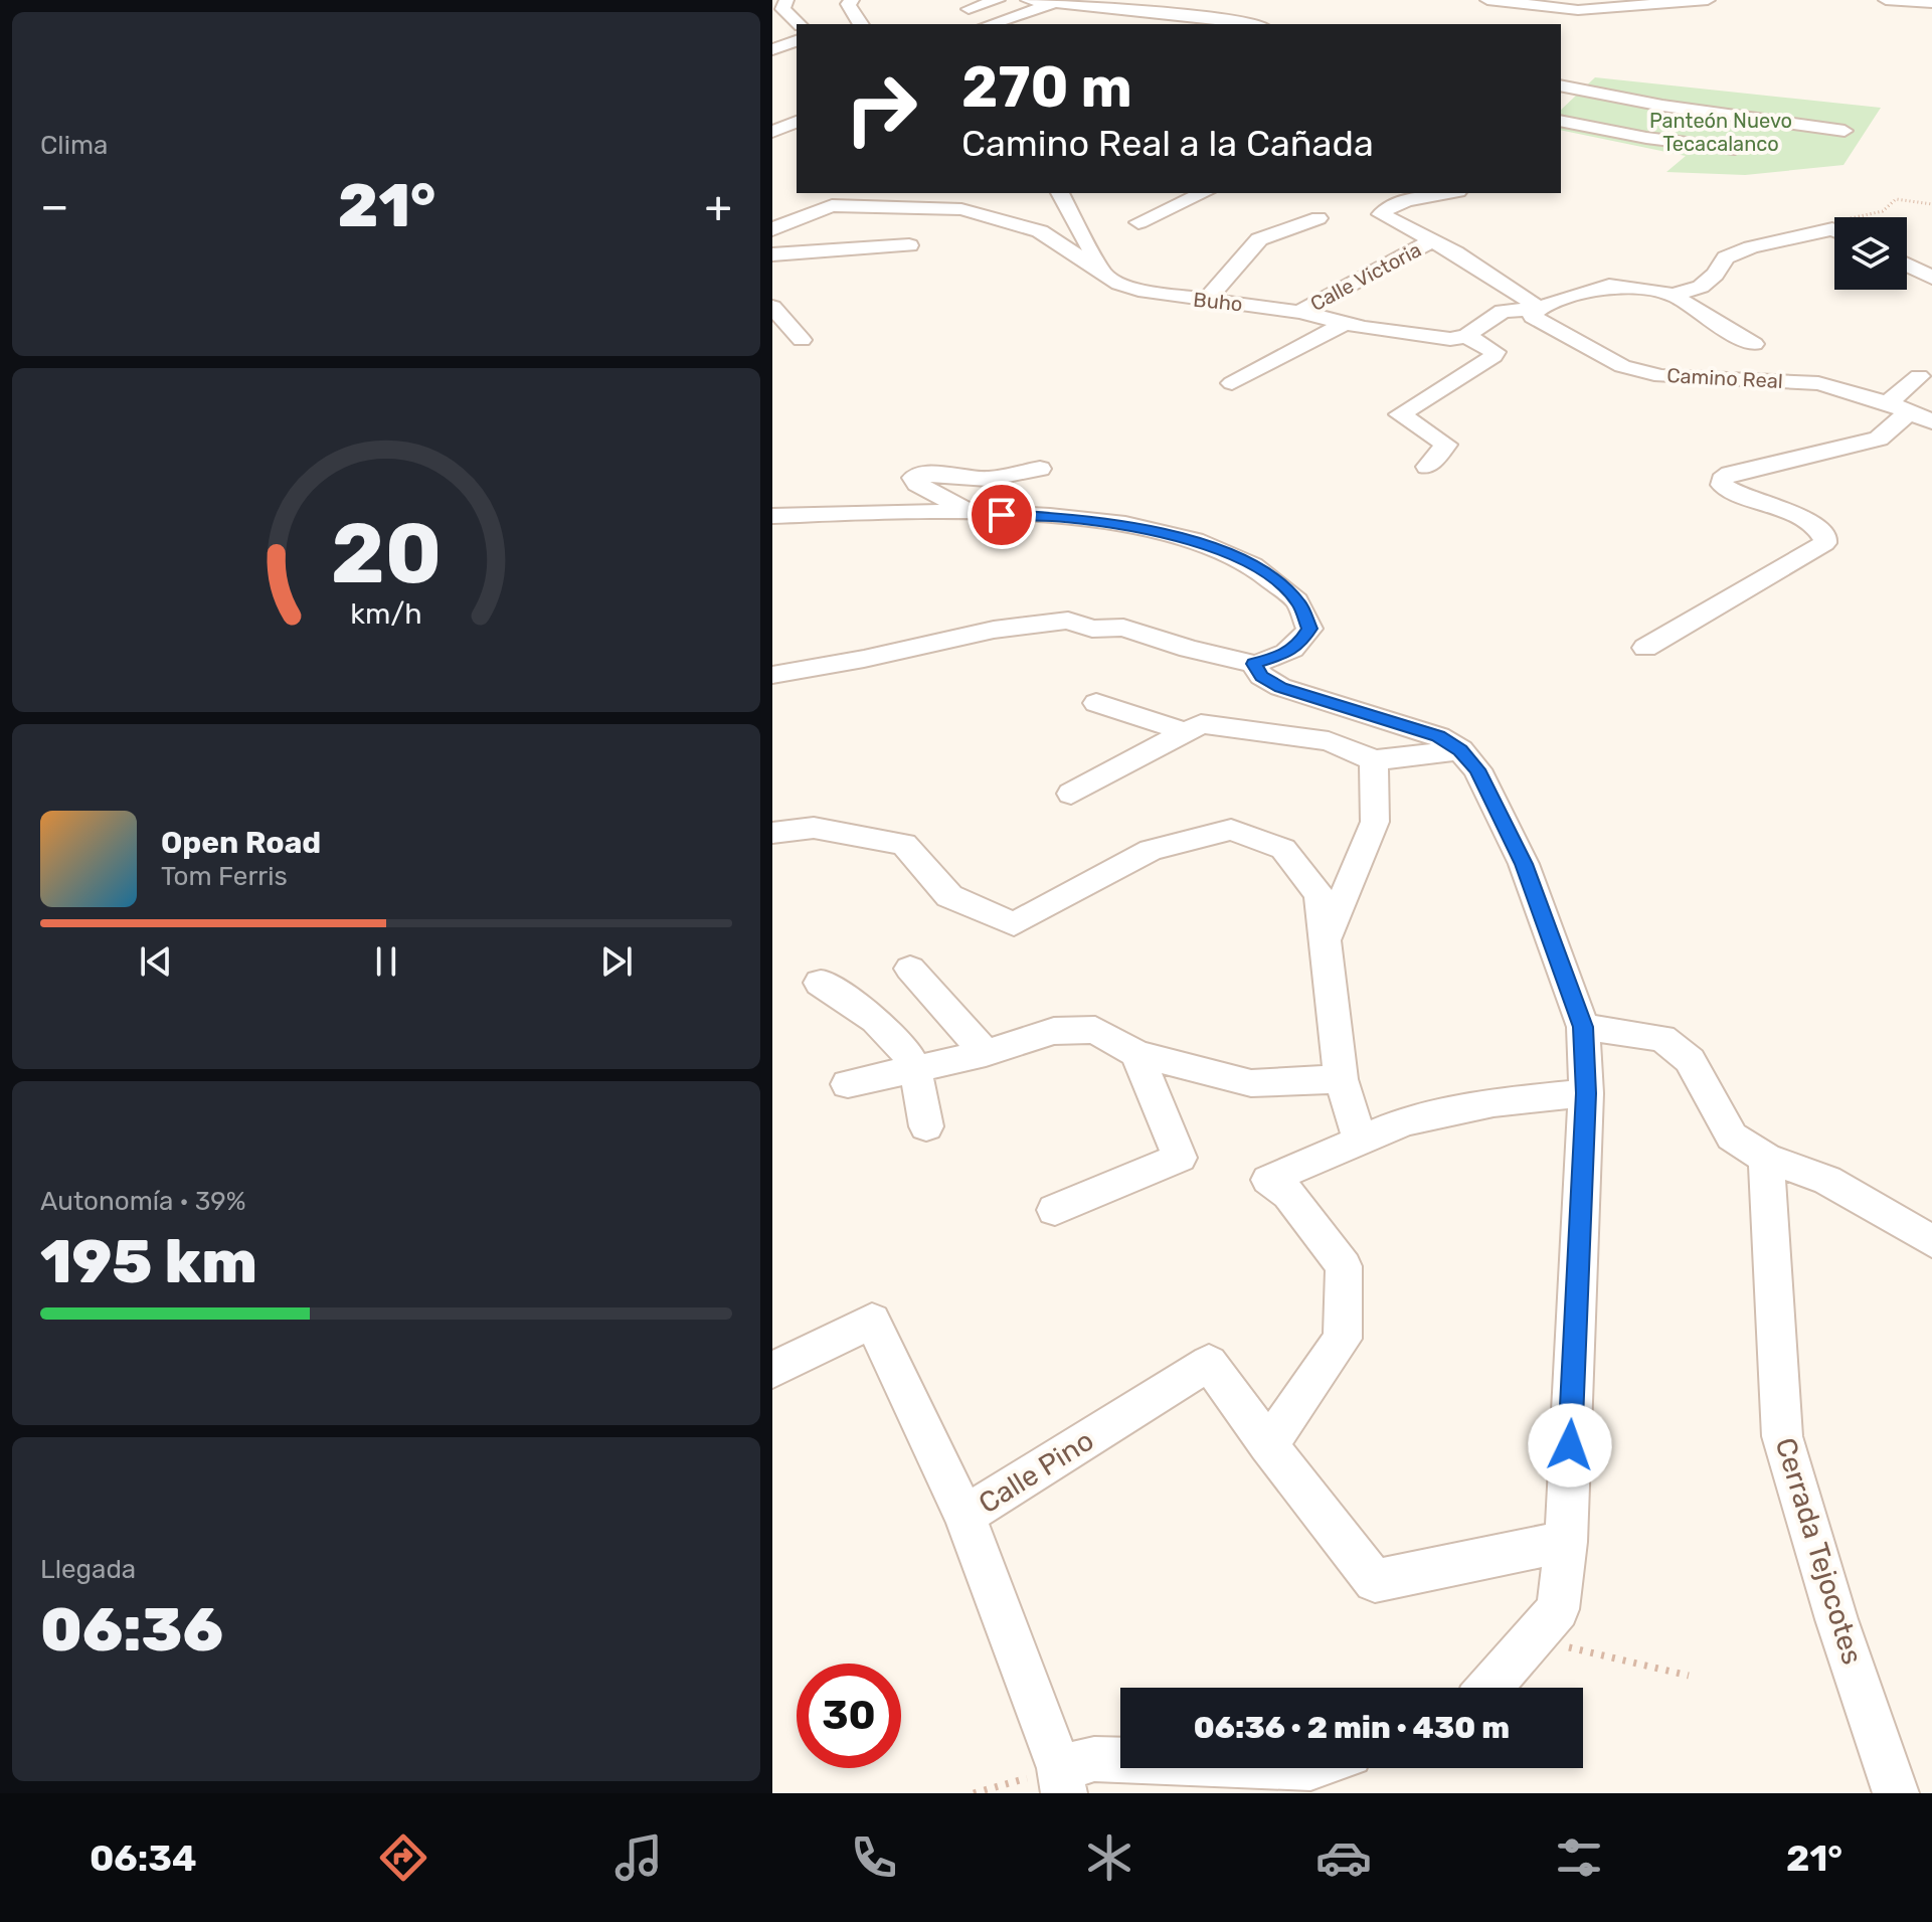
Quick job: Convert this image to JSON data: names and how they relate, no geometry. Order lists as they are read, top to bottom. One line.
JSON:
{"streets":{"street":["Calle Victoria","Buho","Camino Real","Calle Pino","Cerrada Tejocotes"]},"crossings":[["Calle Victoria","Buho"]],"parks":["Panteón Nuevo Tecacalanco"],"page":{"tile":["Clima",["Autonomía · 39%","195 km"],["Llegada","06:36"]],"turn":["270 m","Camino Real a la Cañada"],"heat":["−","21°","+"],"song":["Open Road","Tom Ferris"],"limit":"30","trip":"06:36 · 2 min · 430 m","tabs":["06:34","21°"],"gauge":["20","km/h"]}}
